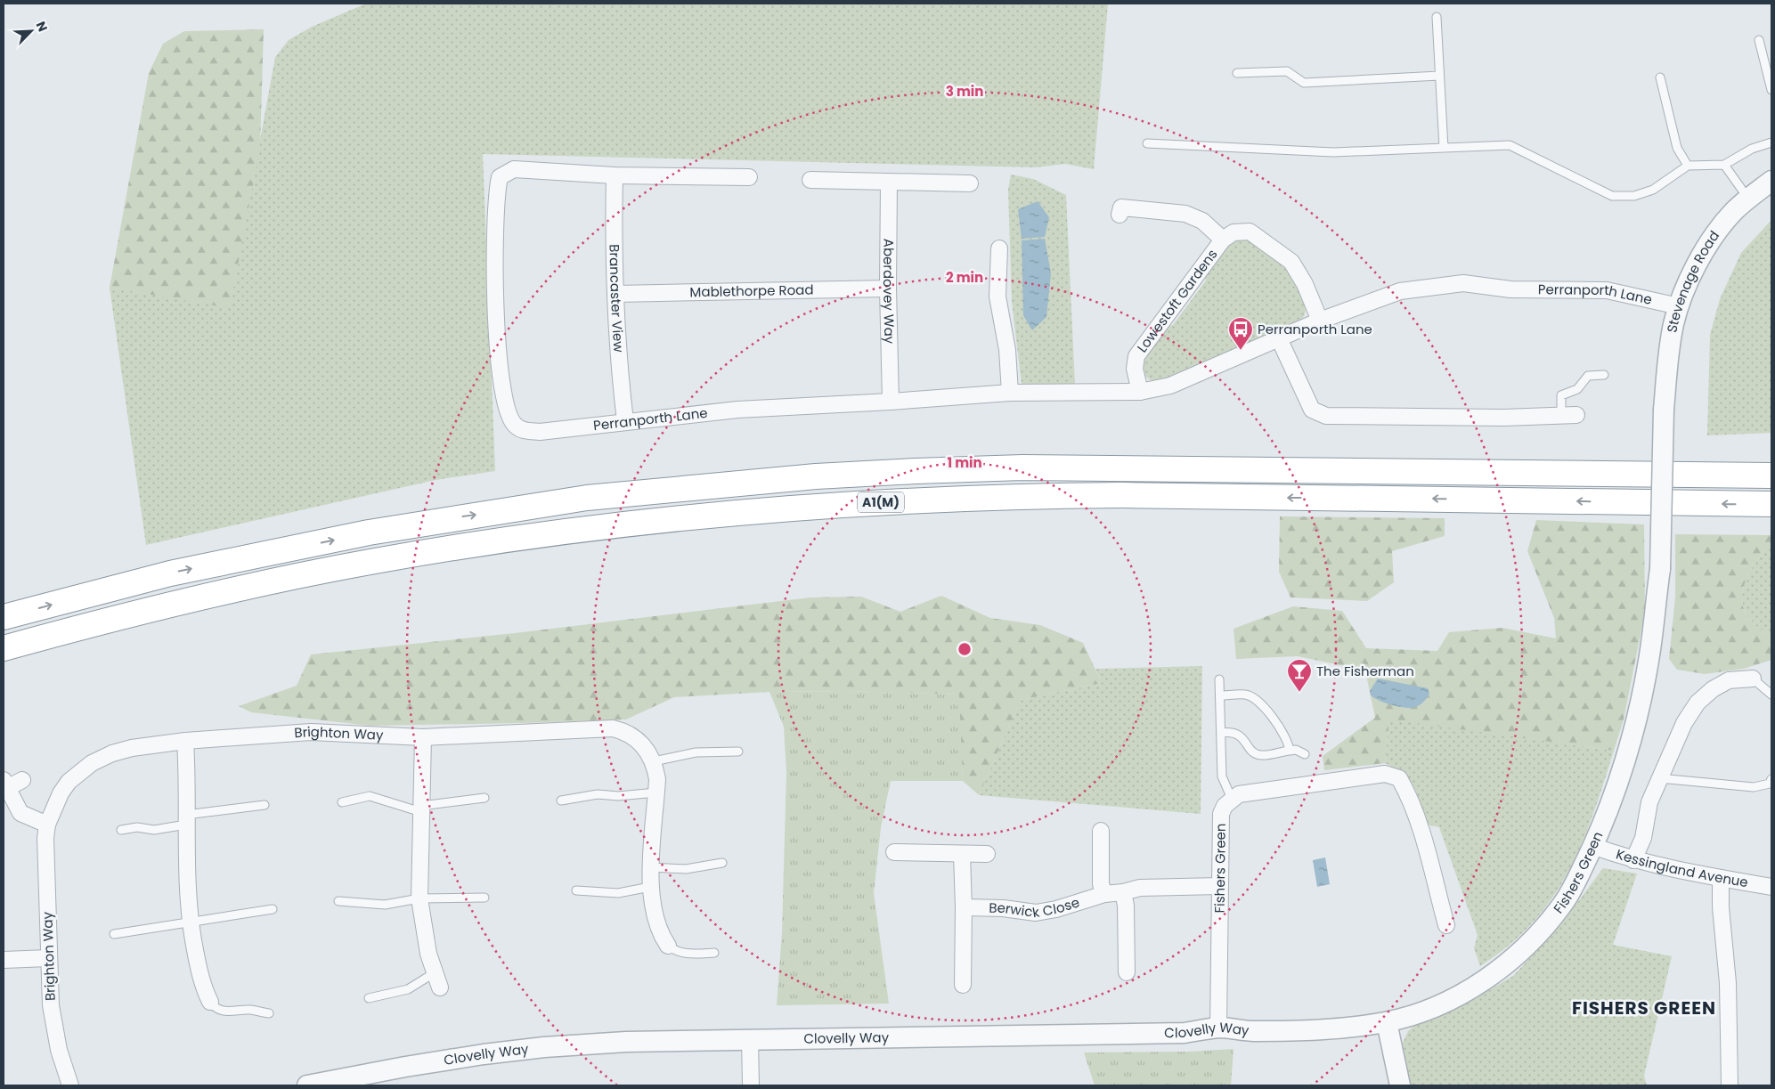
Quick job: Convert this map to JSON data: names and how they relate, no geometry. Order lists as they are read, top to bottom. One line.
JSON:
{"streets":{"highway":["A1(M)"],"street":["Stevenage Road","Mablethorpe Road","Aberdovey Way","Perranporth Lane","Brancaster View","Lowestoft Gardens","Brighton Way","Kessingland Avenue","Fishers Green","Berwick Close","Clovelly Way"]},"crossings":[["Stevenage Road","Perranporth Lane"],["Stevenage Road","Fishers Green"],["Mablethorpe Road","Aberdovey Way"],["Mablethorpe Road","Brancaster View"],["Aberdovey Way","Perranporth Lane"],["Perranporth Lane","Brancaster View"],["Perranporth Lane","Lowestoft Gardens"],["Kessingland Avenue","Fishers Green"],["Fishers Green","Berwick Close"],["Fishers Green","Clovelly Way"]],"districts":["FISHERS GREEN"],"places":{"bus stop":["Perranporth Lane"],"bar":["The Fisherman"]},"north":"top right","rings":["3 min","2 min","1 min"]}
